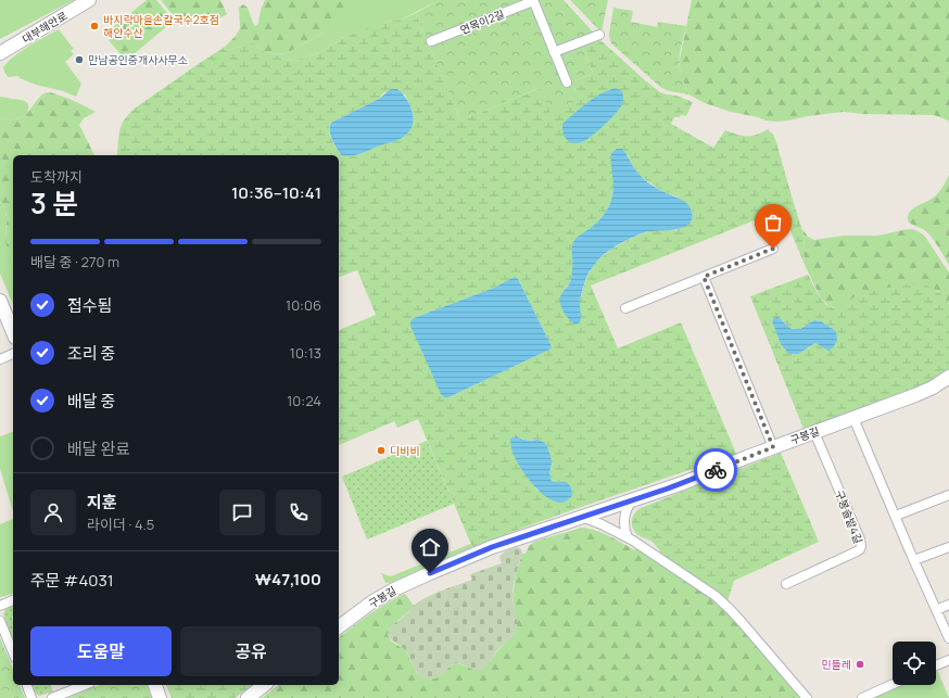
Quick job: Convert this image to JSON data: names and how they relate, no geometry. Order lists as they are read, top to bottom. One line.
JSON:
{"streets":{"street":["연목이2길","대부해안로","구봉길","구봉솔밭4길"]},"crossings":[["구봉길","구봉솔밭4길"]],"places":["바지락마을손칼국수2호점 해안수산","만남공인중개사사무소","디비비","민들레"],"page":{"heading":["3 분","도착까지","10:36–10:41"],"panel":["지훈","라이더 · 4.5","주문 #4031","₩47,100"],"bar":"배달 중 · 270 m","list":[["접수됨","10:06"],["조리 중","10:13"],["배달 중","10:24"],"배달 완료"],"buttons":["도움말","공유"]}}
